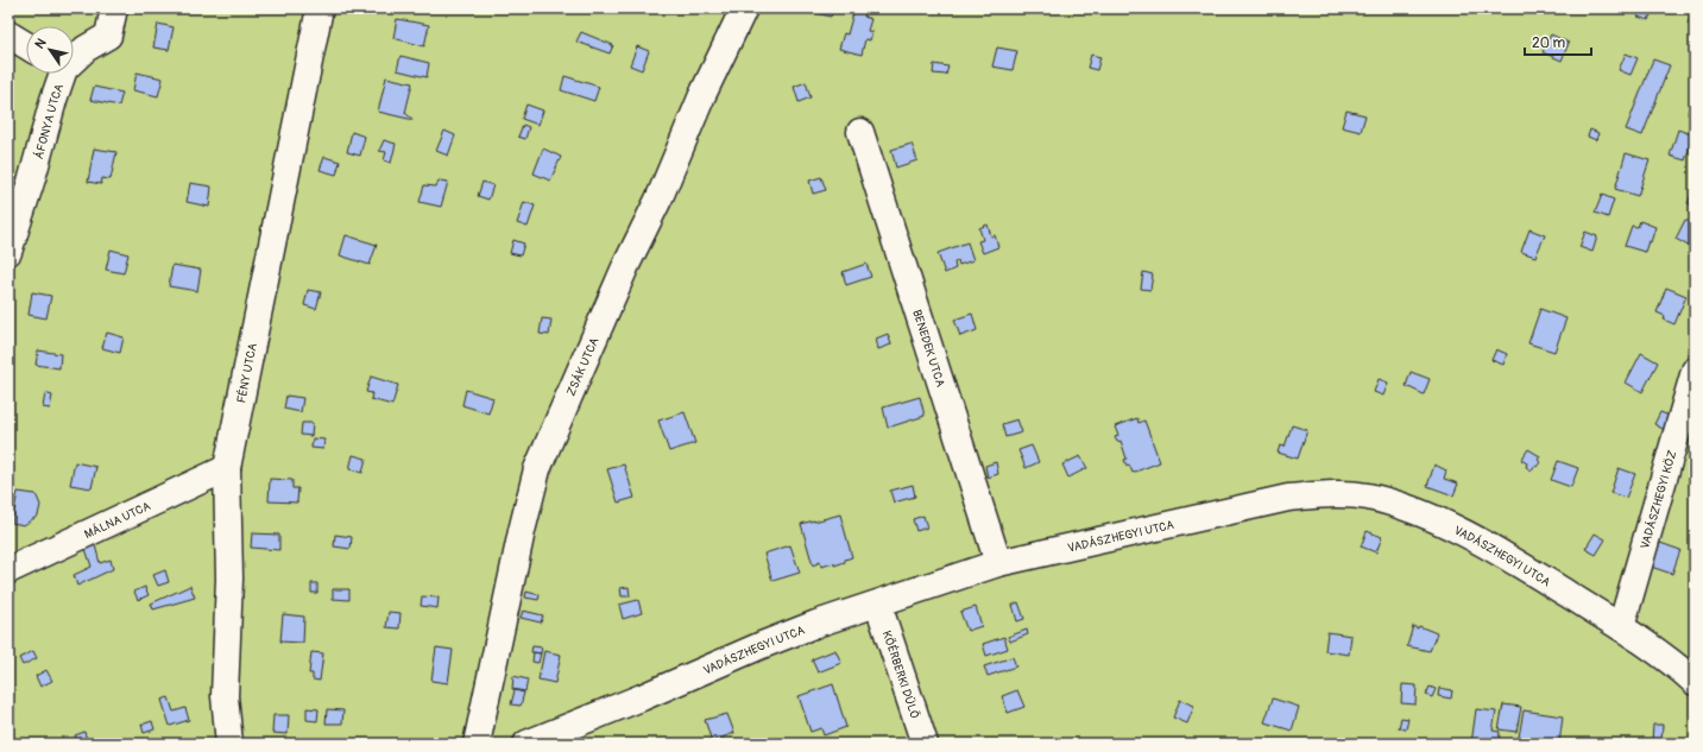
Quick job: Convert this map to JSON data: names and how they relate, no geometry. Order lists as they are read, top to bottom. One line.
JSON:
{"streets":{"street":["ÁFONYA UTCA","BENEDEK UTCA","ZSÁK UTCA","FÉNY UTCA","VADÁSZHEGYI KÖZ","MÁLNA UTCA","VADÁSZHEGYI UTCA","KŐÉRBERKI DŰLŐ"]},"crossings":[["BENEDEK UTCA","VADÁSZHEGYI UTCA"],["FÉNY UTCA","MÁLNA UTCA"],["VADÁSZHEGYI KÖZ","VADÁSZHEGYI UTCA"],["VADÁSZHEGYI UTCA","KŐÉRBERKI DŰLŐ"]],"scale_bar":"20 m","north":"top left"}
